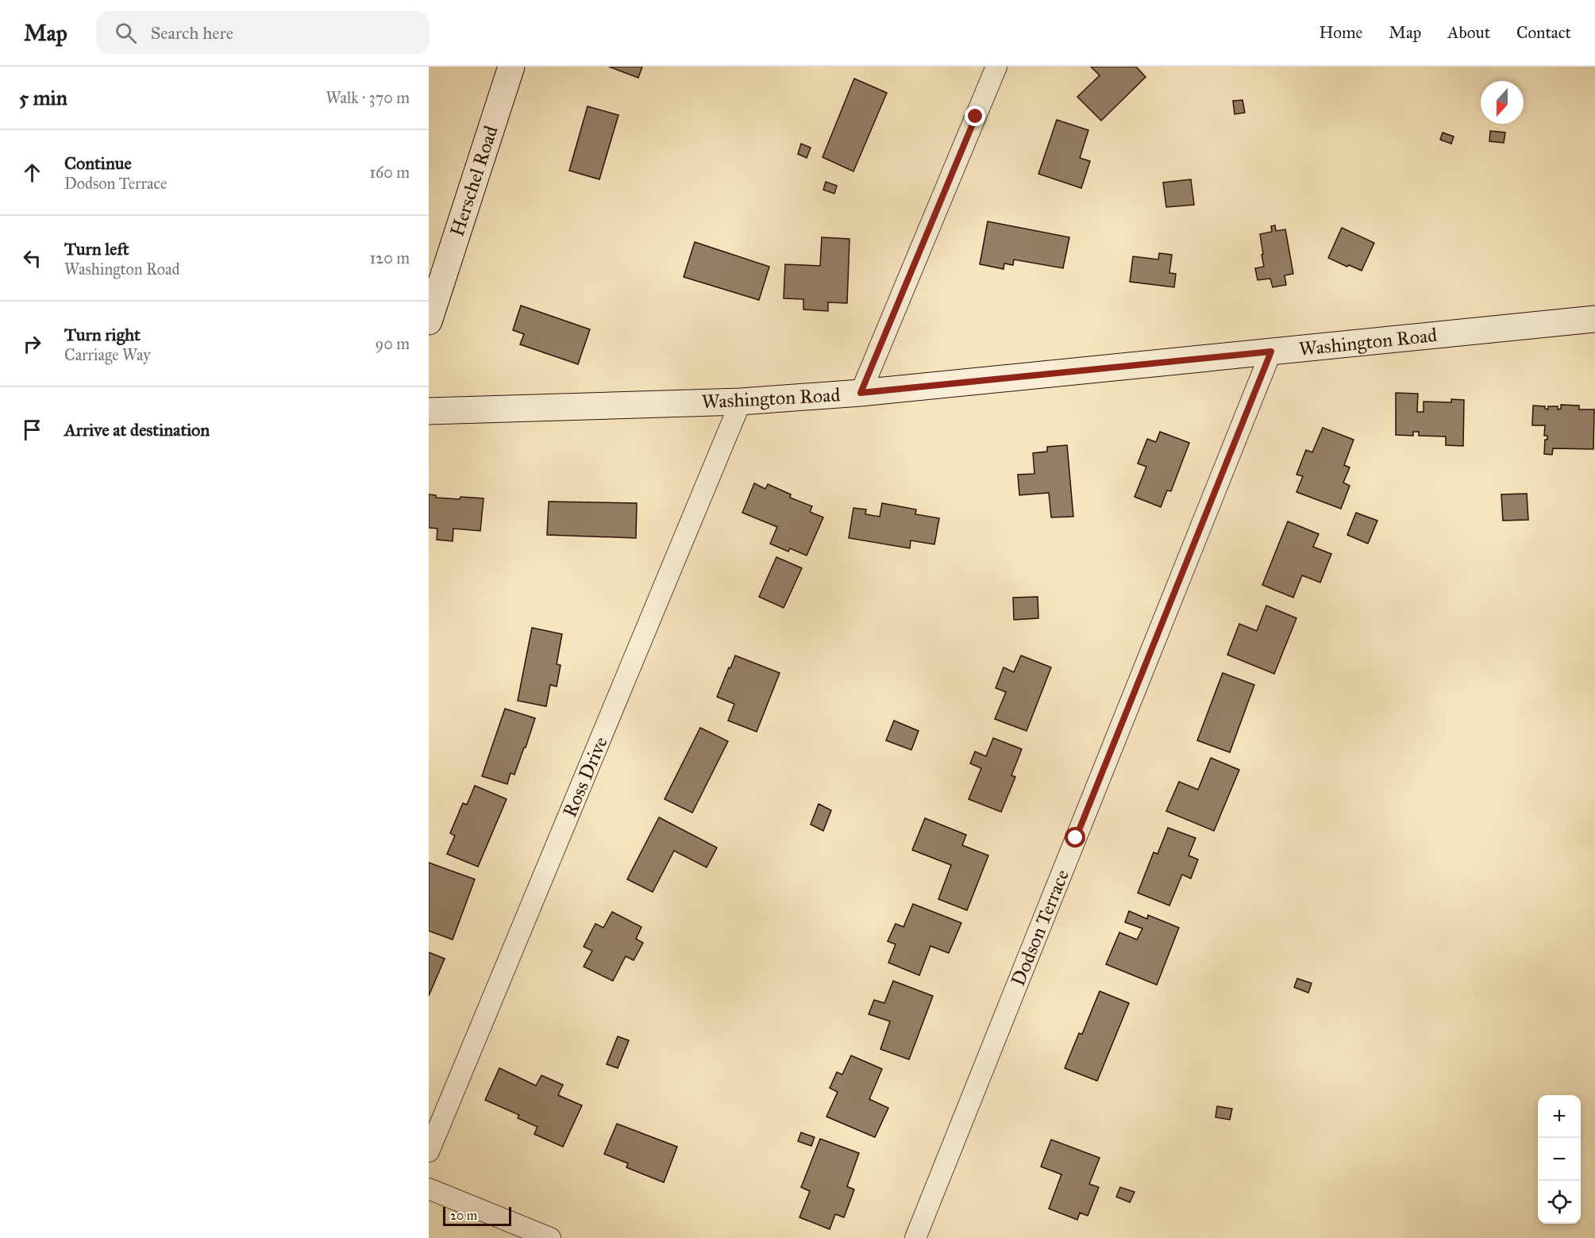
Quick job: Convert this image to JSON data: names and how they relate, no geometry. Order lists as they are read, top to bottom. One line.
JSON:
{"streets":{"street":["Herschel Road","Washington Road","Ross Drive","Dodson Terrace"]},"crossings":[["Washington Road","Ross Drive"],["Washington Road","Dodson Terrace"]],"scale_bar":"20 m","north":"bottom","page":{"header":"Map","search":"Search here","nav":["Home","Map","About","Contact"],"heading":["5 min","Walk · 370 m"],"list":[["Continue","Dodson Terrace","160 m"],["Turn left","Washington Road","120 m"],["Turn right","Carriage Way","90 m"],"Arrive at destination"],"map_buttons":["+","−"],"scale":"20 m"}}
